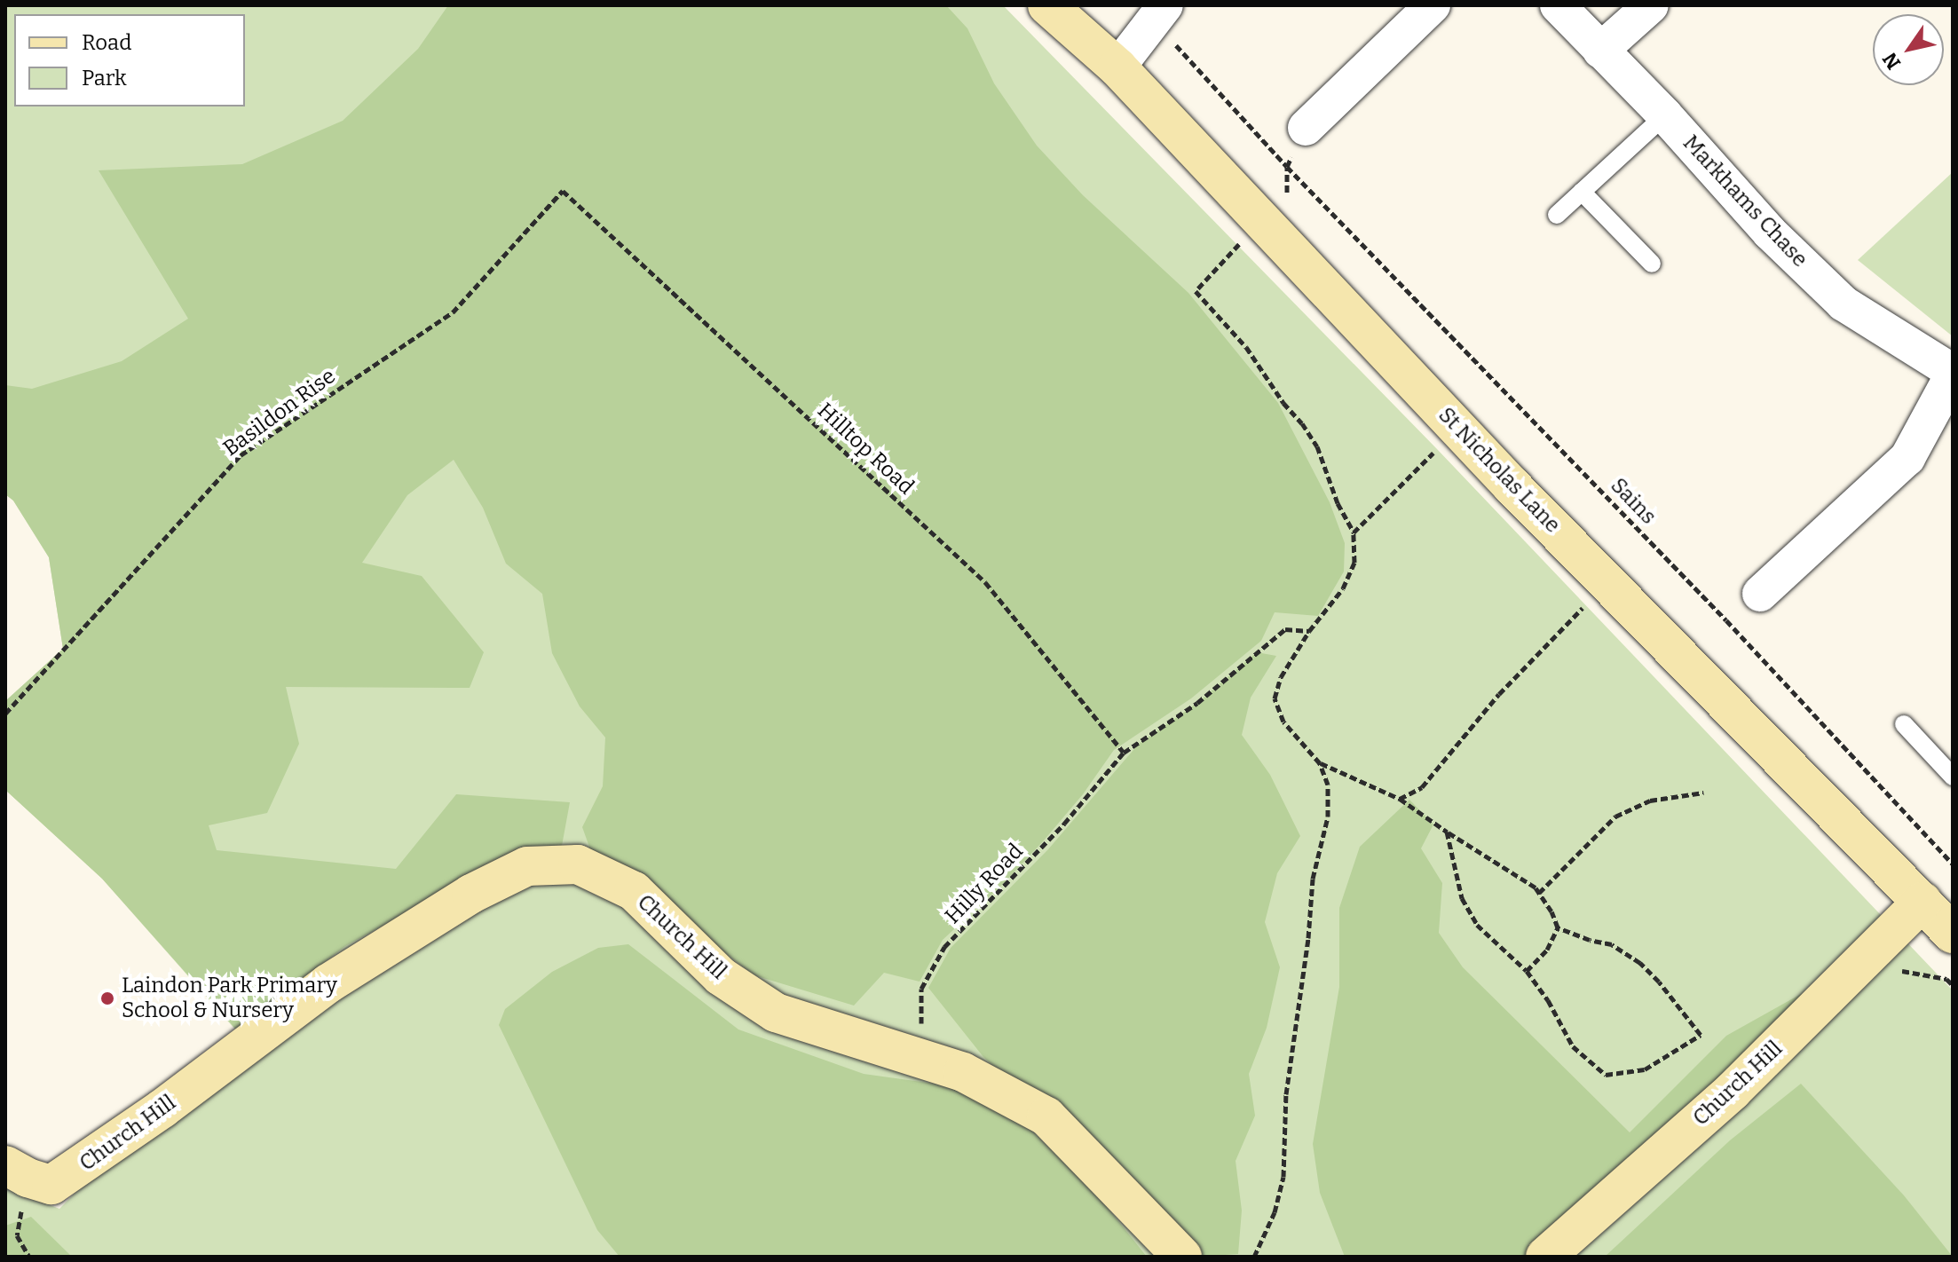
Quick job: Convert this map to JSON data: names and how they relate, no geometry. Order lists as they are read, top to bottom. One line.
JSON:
{"streets":{"street":["Markhams Chase","St Nicholas Lane","Church Hill"],"path":["Basildon Rise","Hilltop Road","Sains","Hilly Road"]},"crossings":[["Basildon Rise","Hilltop Road"],["Hilltop Road","Hilly Road"],["St Nicholas Lane","Church Hill"],["Hilly Road","Church Hill"]],"places":["Laindon Park Primary School & Nursery"],"legend":["Road","Park"],"north":"bottom left"}
